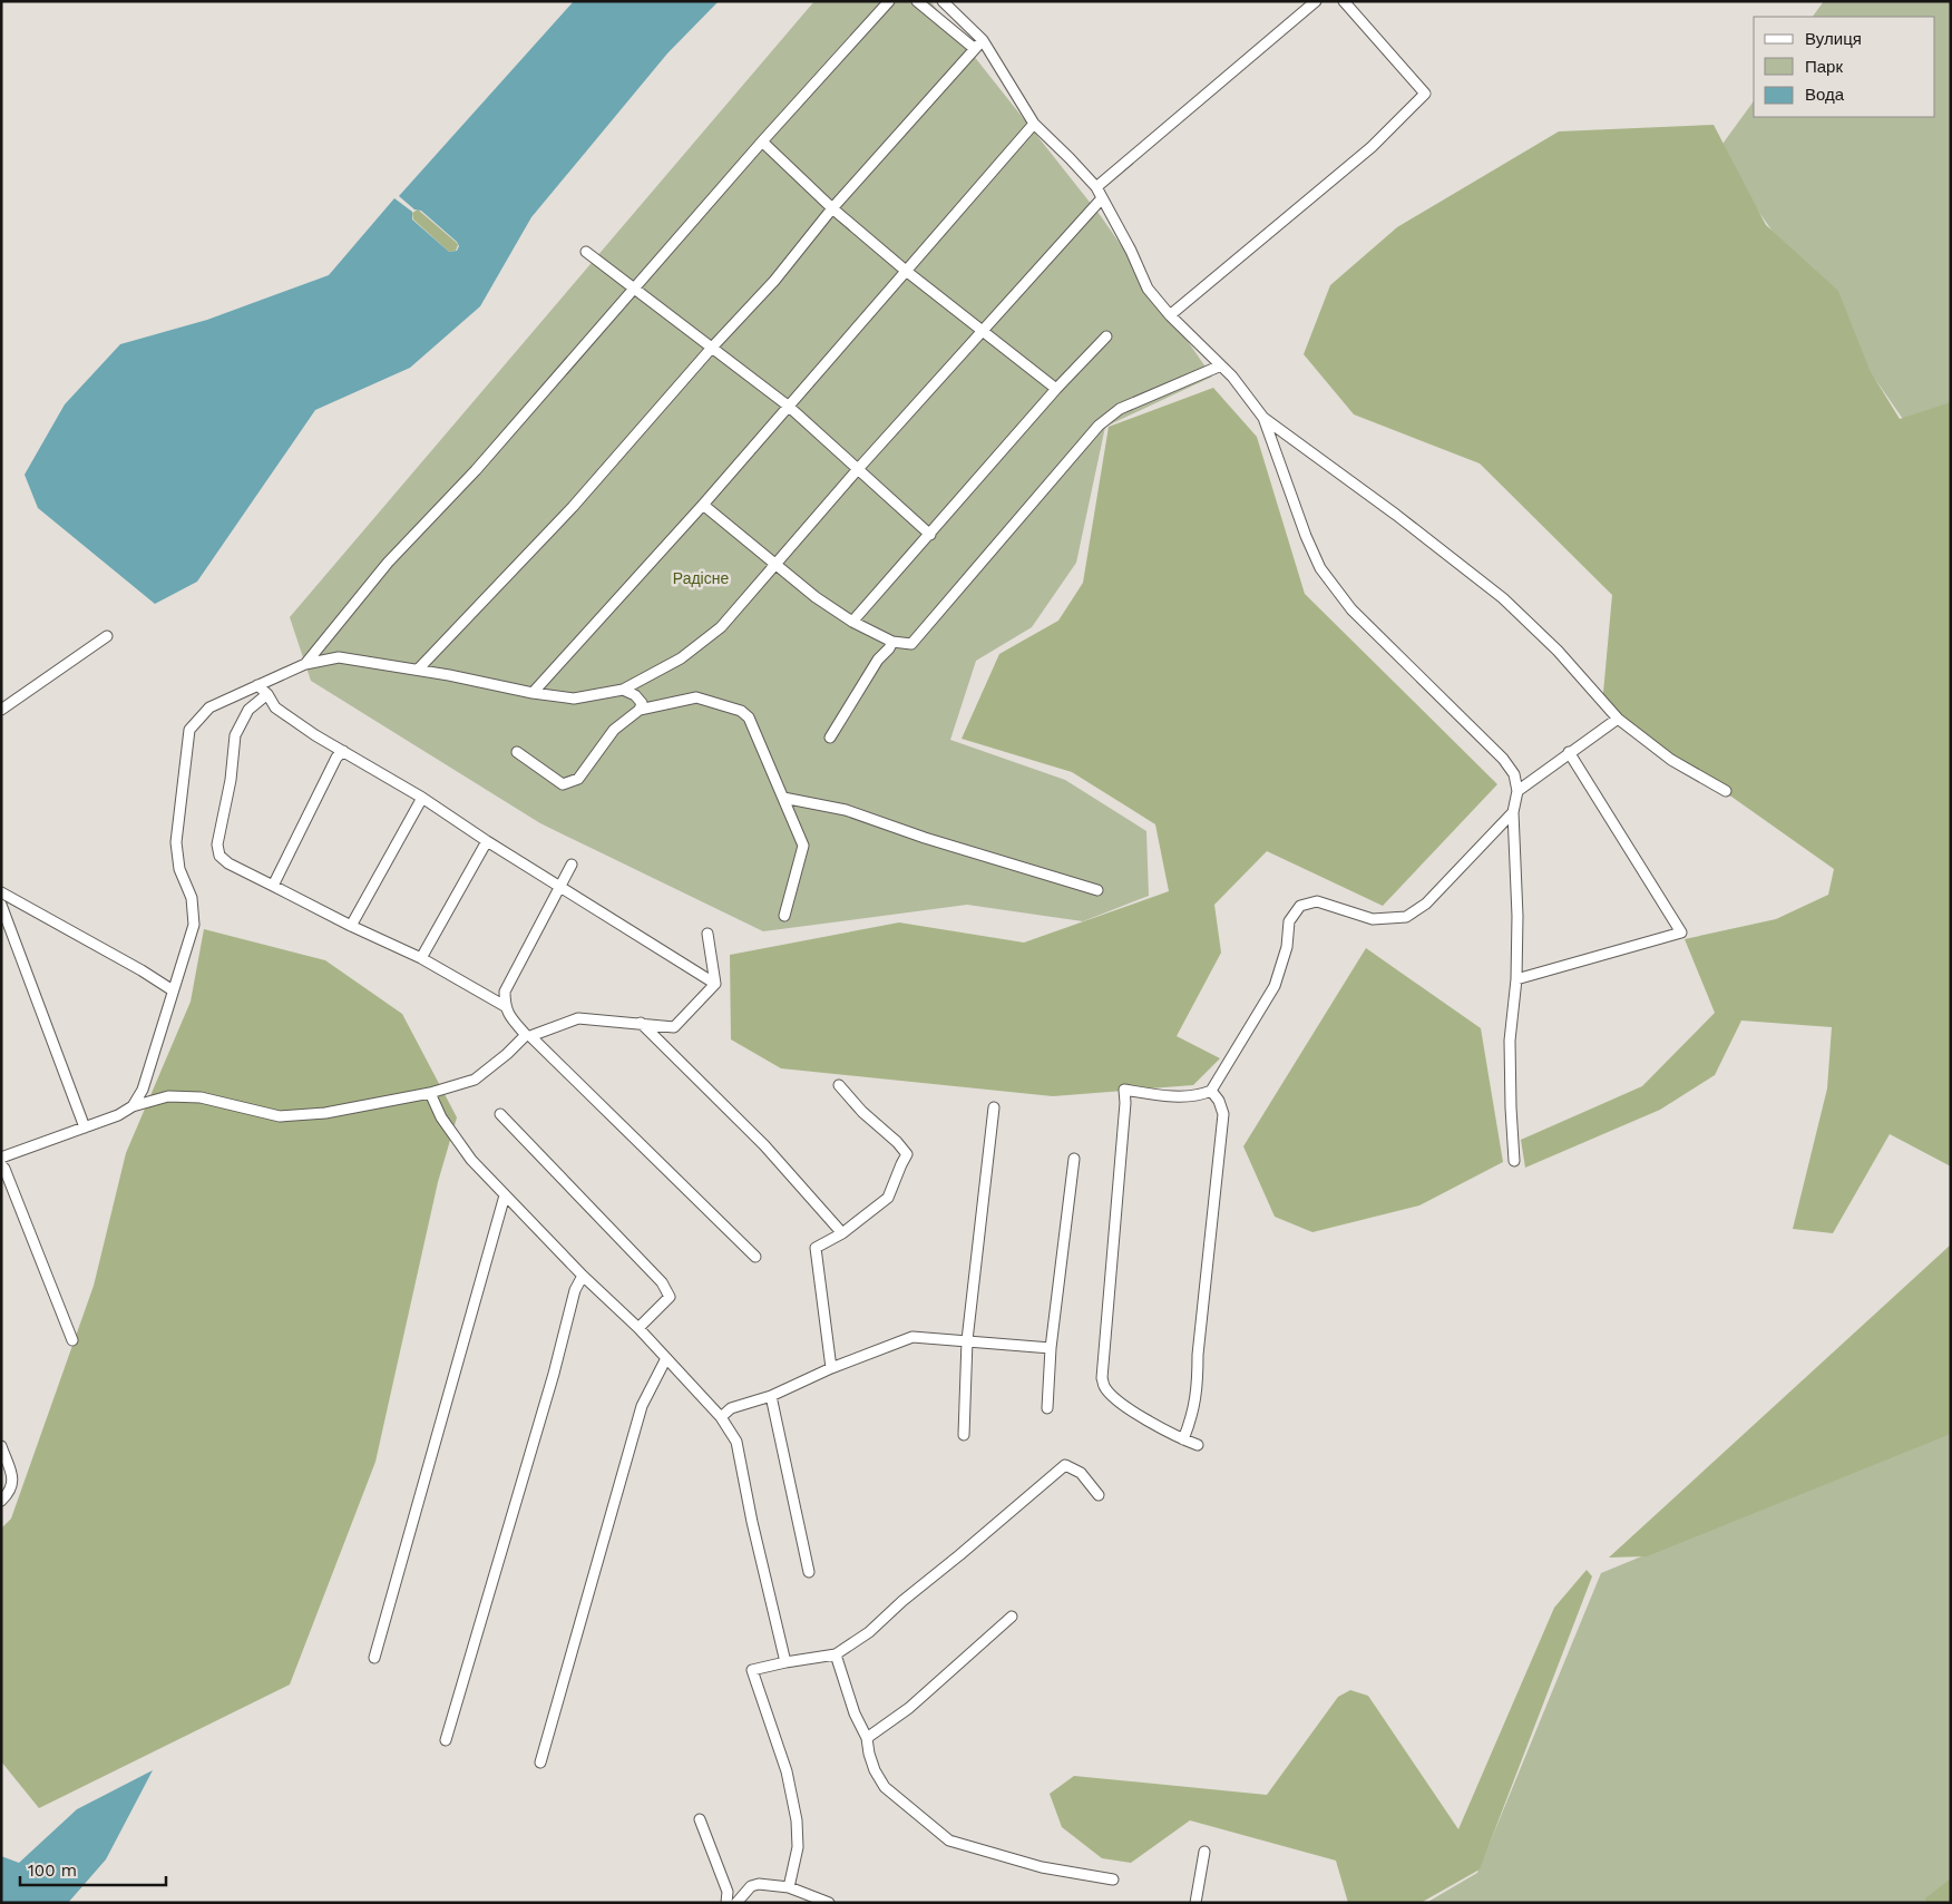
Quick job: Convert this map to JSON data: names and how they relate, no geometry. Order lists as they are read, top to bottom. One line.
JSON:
{"parks":["Радісне"],"legend":["Вулиця","Парк","Вода"],"scale_bar":"100 m"}
